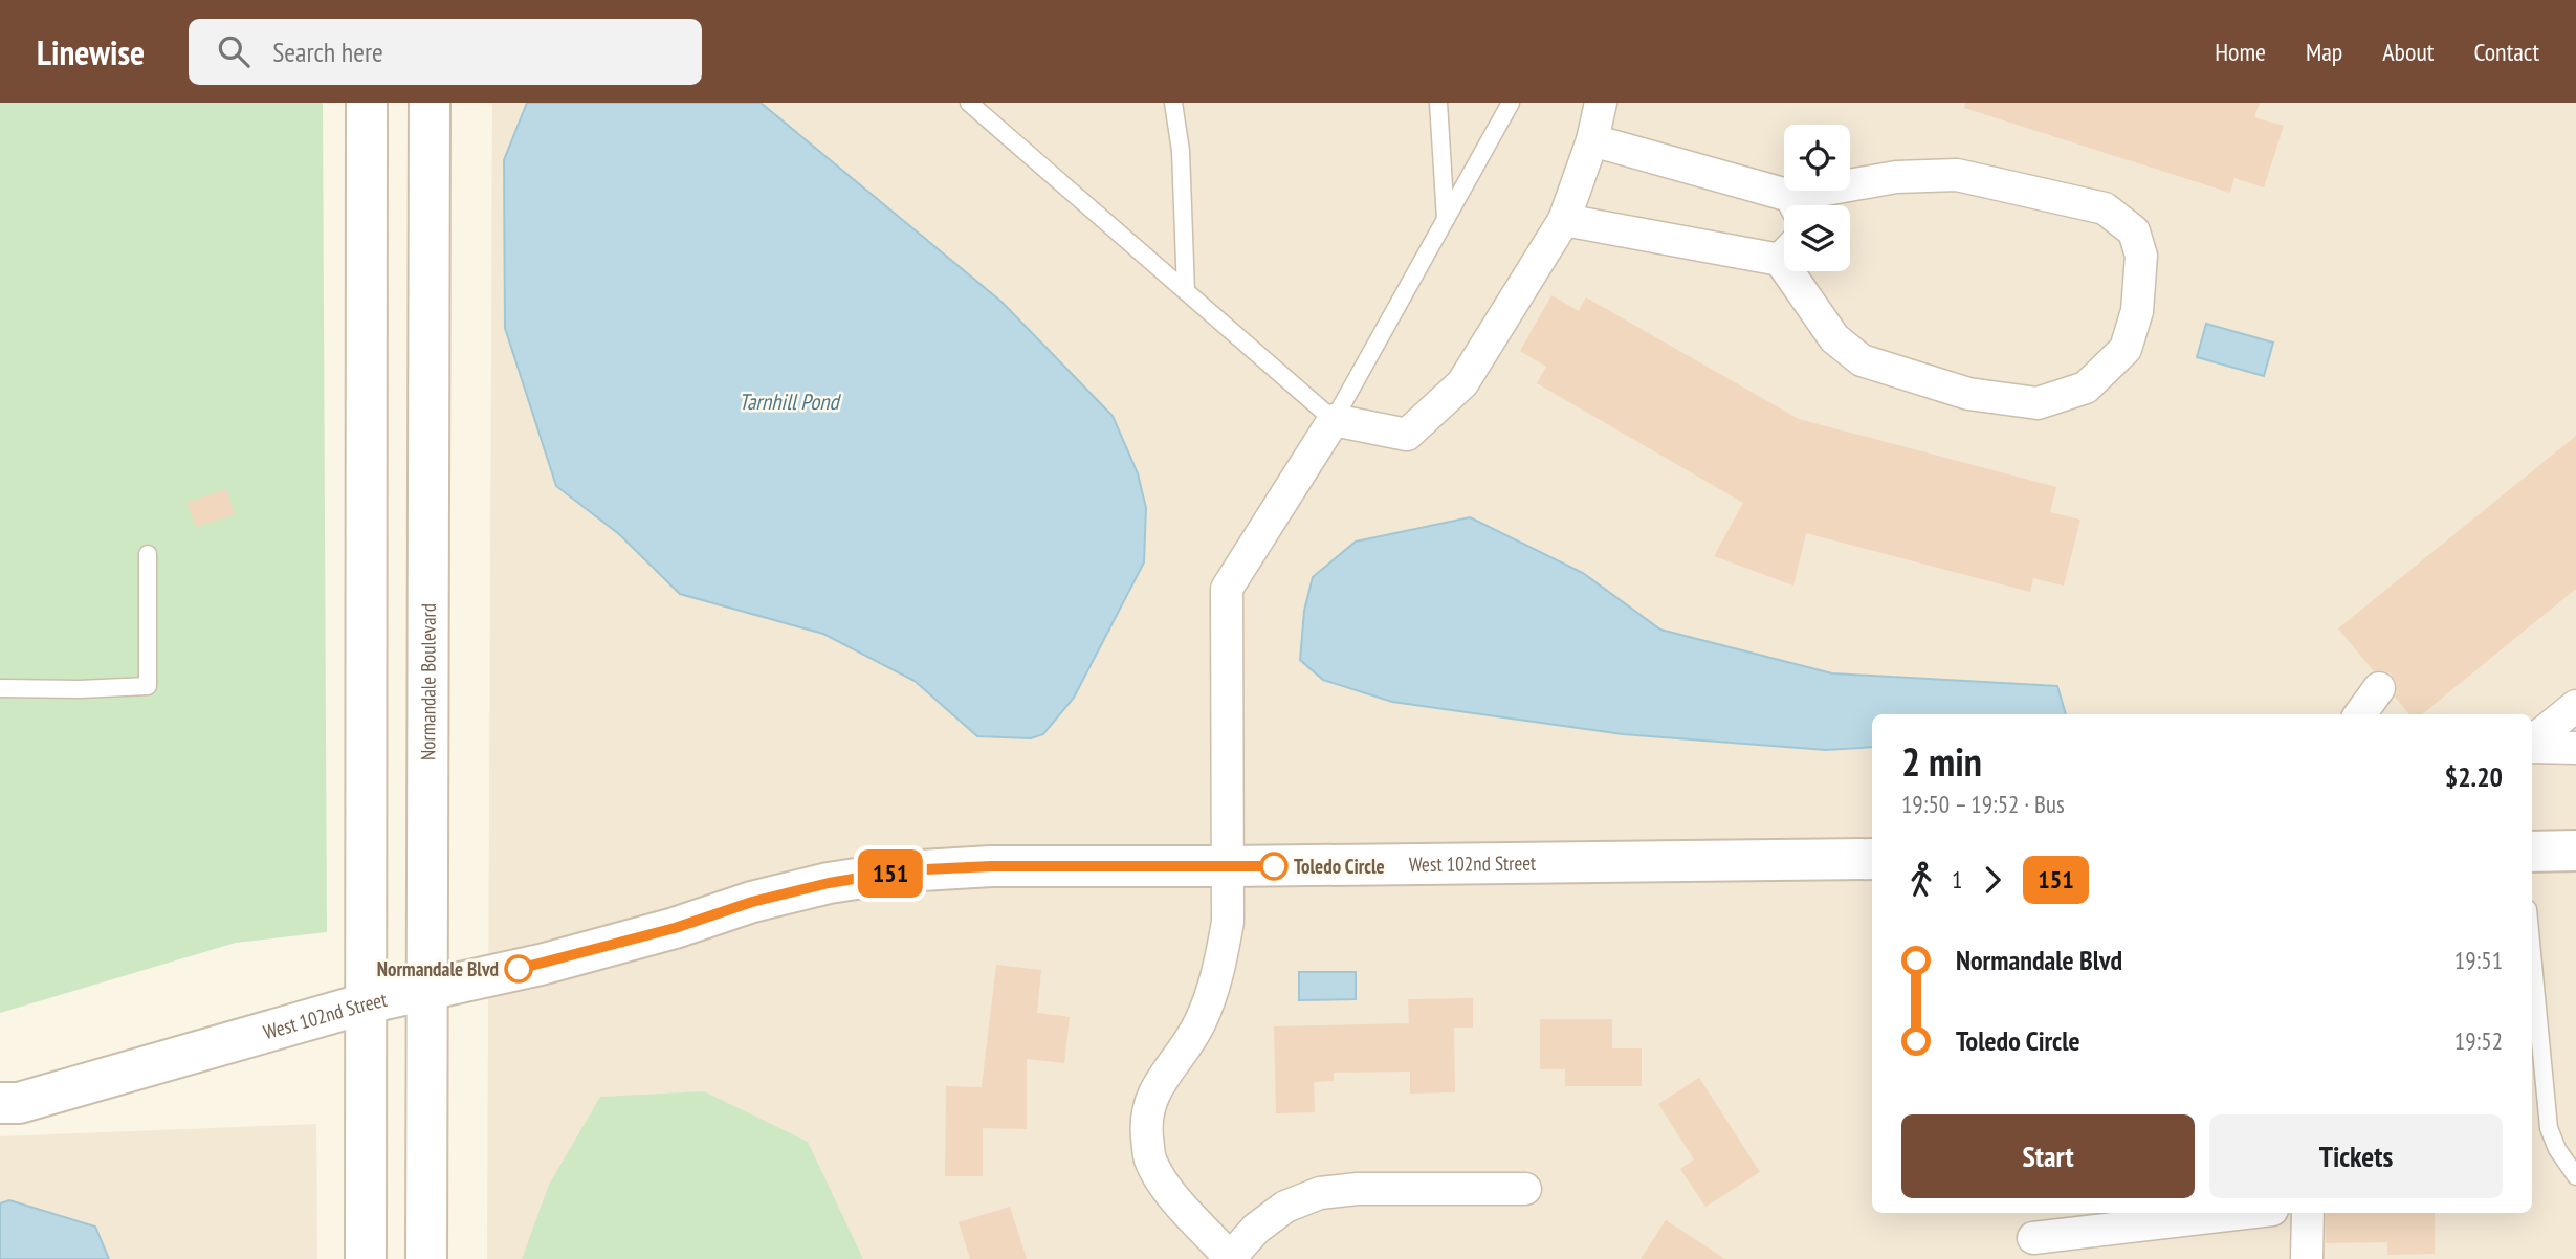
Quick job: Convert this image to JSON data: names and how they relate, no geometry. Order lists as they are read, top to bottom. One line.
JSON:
{"streets":{"main road":["Normandale Boulevard","West 102nd Street"]},"crossings":[["Normandale Boulevard","West 102nd Street"]],"water":["Tarnhill Pond"],"places":["Toledo Circle","Normandale Blvd"],"lines":["bus line 151"],"page":{"header":"Linewise","search":"Search here","nav":["Home","Map","About","Contact"],"on_map":"151","heading":["2 min","19:50 – 19:52 · Bus","$2.20"],"legs":["1","151"],"list":[{"name":"Normandale Blvd","value":"19:51"},{"name":"Toledo Circle","value":"19:52"}],"buttons":["Start","Tickets"]}}
